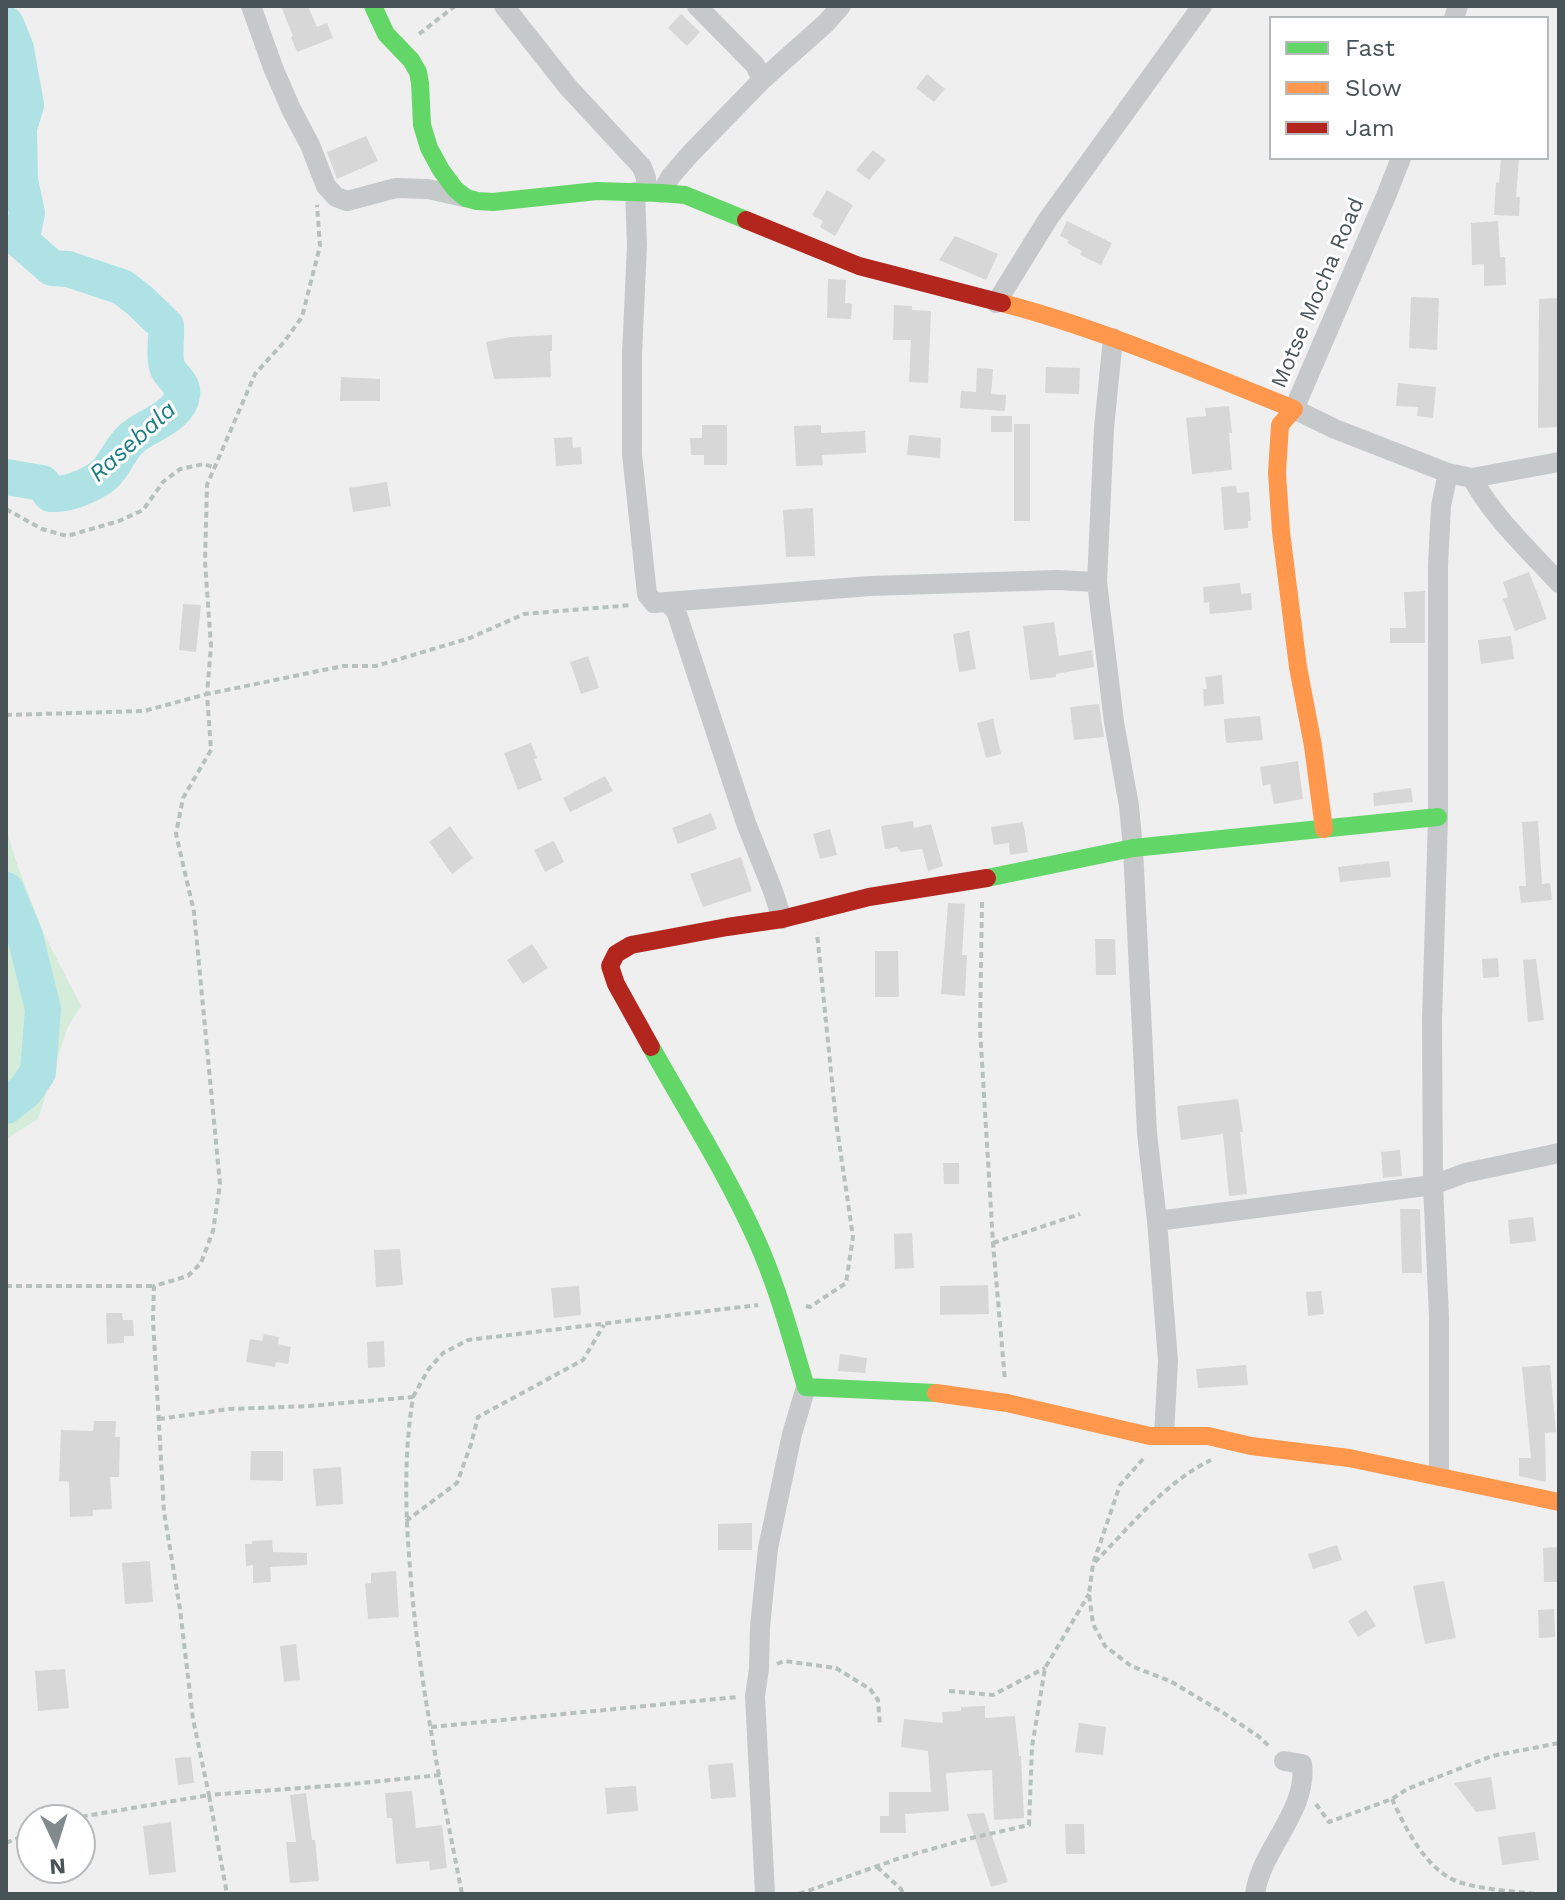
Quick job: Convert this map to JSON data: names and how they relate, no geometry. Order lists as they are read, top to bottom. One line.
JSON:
{"streets":{"street":["Motse Mocha Road"]},"water":["Rasebala"],"legend":["Fast","Slow","Jam"],"north":"bottom"}
